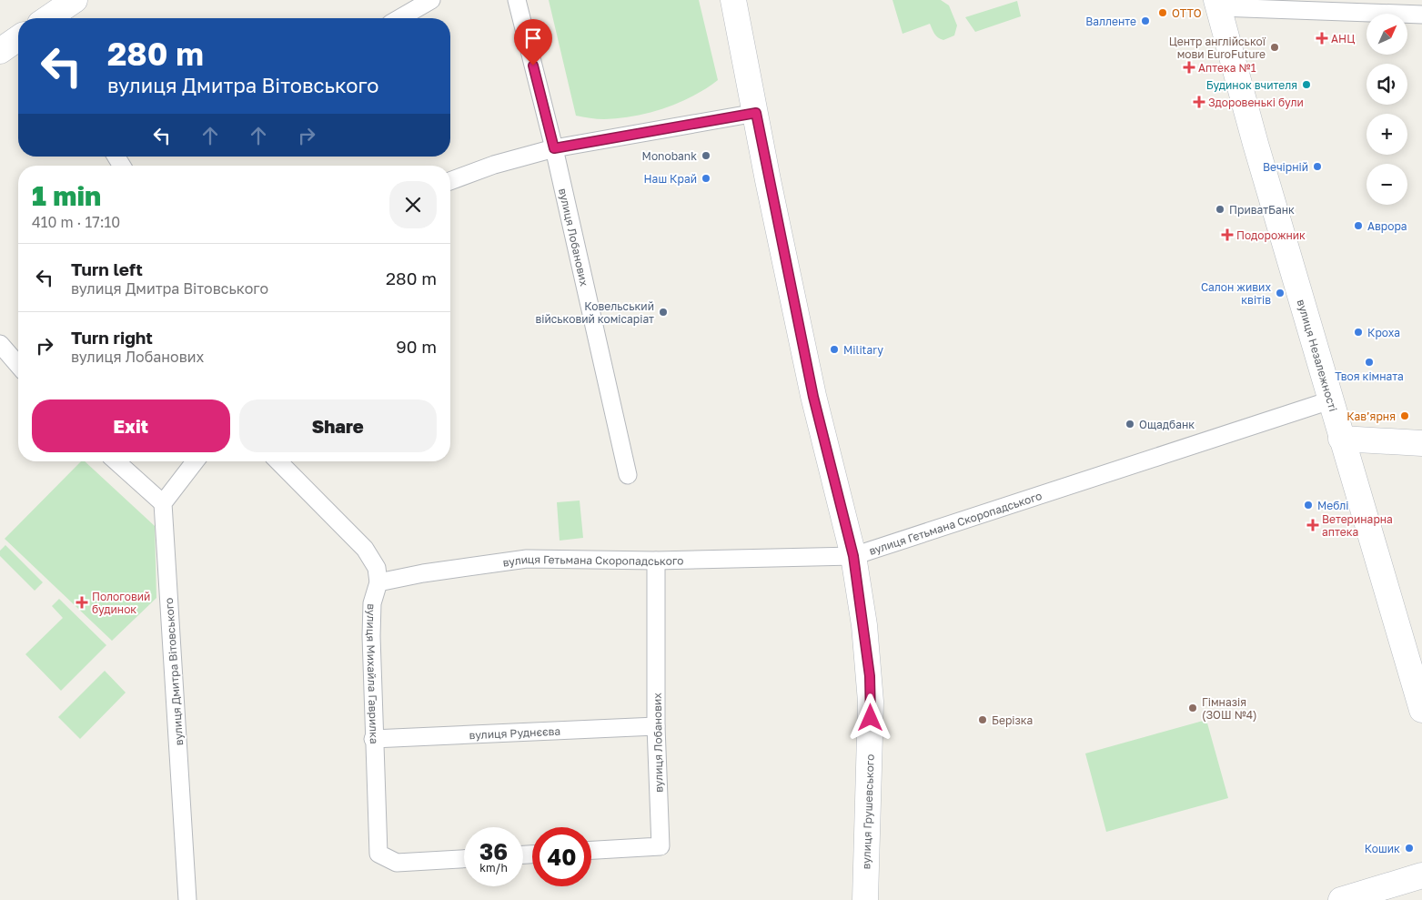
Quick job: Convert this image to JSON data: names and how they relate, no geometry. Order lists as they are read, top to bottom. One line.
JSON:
{"streets":{"street":["вулиця Лобанових","вулиця Незалежності","вулиця Гетьмана Скоропадського","вулиця Дмитра Вітовського","вулиця Михайла Гаврилка","вулиця Руднєєва","вулиця Грушевського"]},"crossings":[["вулиця Лобанових","вулиця Гетьмана Скоропадського"],["вулиця Лобанових","вулиця Руднєєва"],["вулиця Незалежності","вулиця Гетьмана Скоропадського"],["вулиця Гетьмана Скоропадського","вулиця Михайла Гаврилка"],["вулиця Гетьмана Скоропадського","вулиця Грушевського"],["вулиця Михайла Гаврилка","вулиця Руднєєва"]],"places":{"other":["OTTO","Валленте","Центр англійської мови EuroFuture","Будинок вчителя","Monobank","Вечірній","Наш Край","ПриватБанк","Аврора","Салон живих квітів","Ковельський військовий комісаріат","Кроха","Military","Твоя кімната","Кав’ярня","Ощадбанк","Меблі","Гімназія (ЗОШ №4)","Берізка","Кошик"],"health":["АНЦ","Аптека №1","Здоровенькі були","Подорожник","Ветеринарна аптека","Пологовий будинок"]},"north":"top right","page":{"map_buttons":["+","−"],"turn":["280 m","вулиця Дмитра Вітовського"],"heading":["1 min","410 m · 17:10"],"list":[{"name":"Turn left","note":"вулиця Дмитра Вітовського","value":"280 m"},{"name":"Turn right","note":"вулиця Лобанових","value":"90 m"}],"buttons":["Exit","Share"],"speed":"36 km/h","limit":"40"}}
